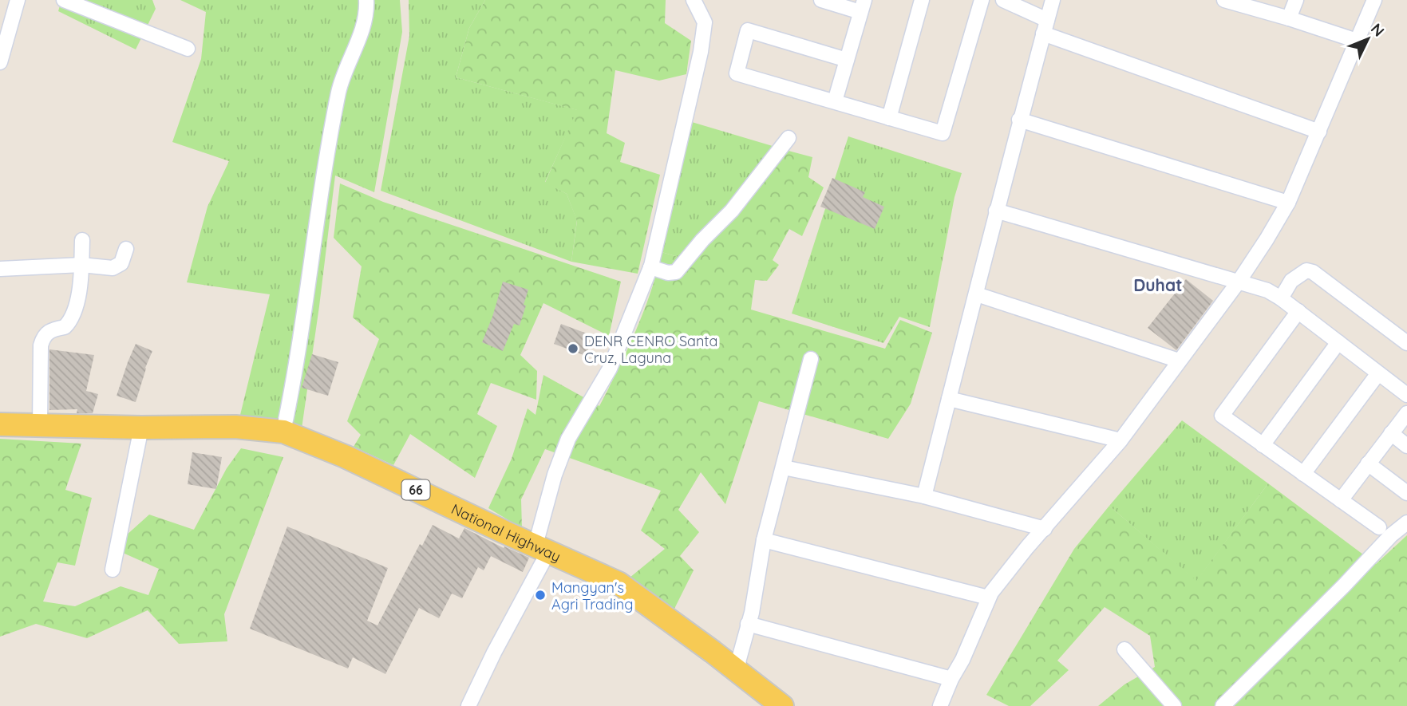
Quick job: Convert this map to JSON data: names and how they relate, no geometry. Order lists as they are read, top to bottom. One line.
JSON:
{"streets":{"main road":["66","National Highway"]},"districts":["Duhat"],"places":["DENR CENRO Santa Cruz, Laguna","Mangyan's Agri Trading"],"north":"top right"}
